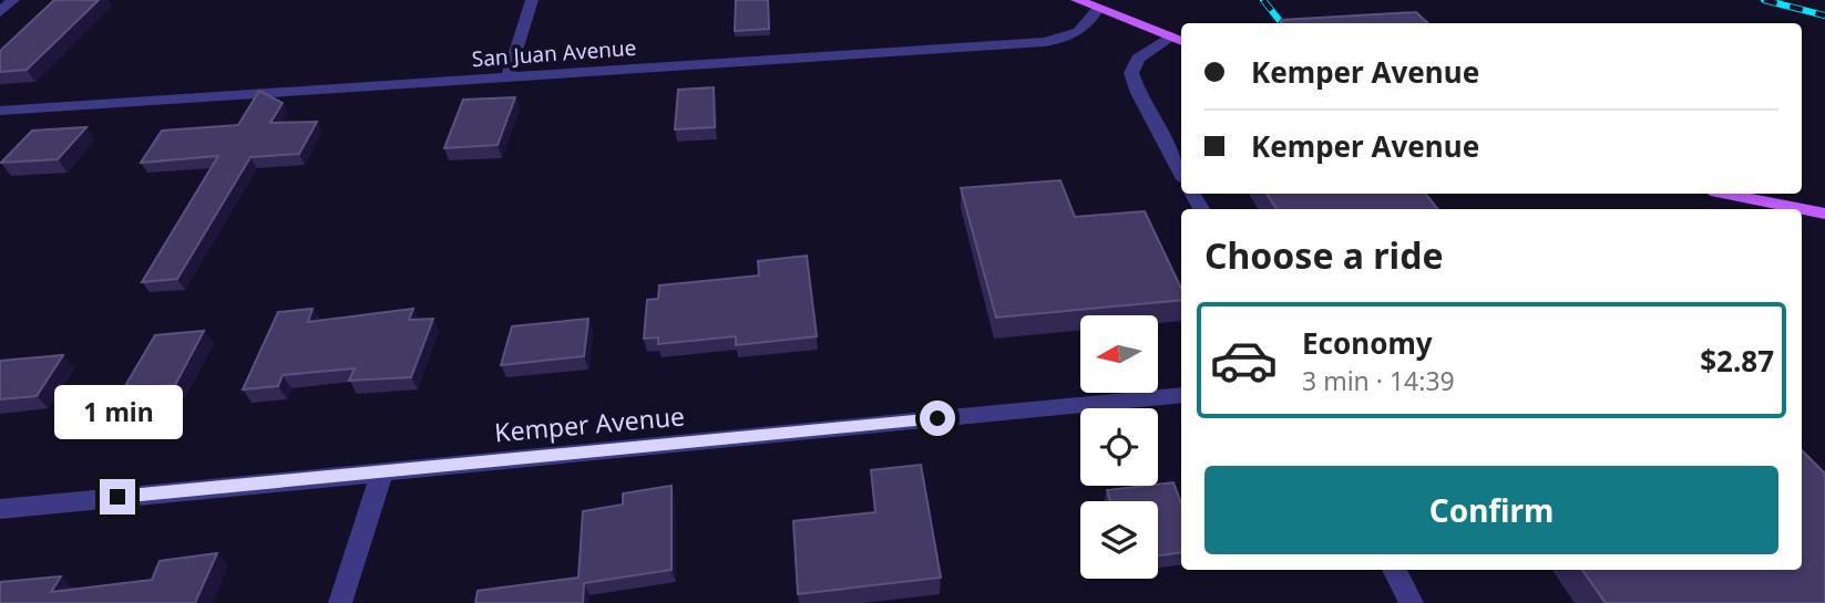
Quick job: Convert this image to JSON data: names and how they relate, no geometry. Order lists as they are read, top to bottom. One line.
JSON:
{"streets":{"street":["San Juan Avenue","Kemper Avenue"]},"north":"left","page":{"banner":["Kemper Avenue","Kemper Avenue"],"heading":"Choose a ride","list":[{"name":"Economy","note":"3 min · 14:39","value":"$2.87"}],"bubble":"1 min","buttons":"Confirm"}}
